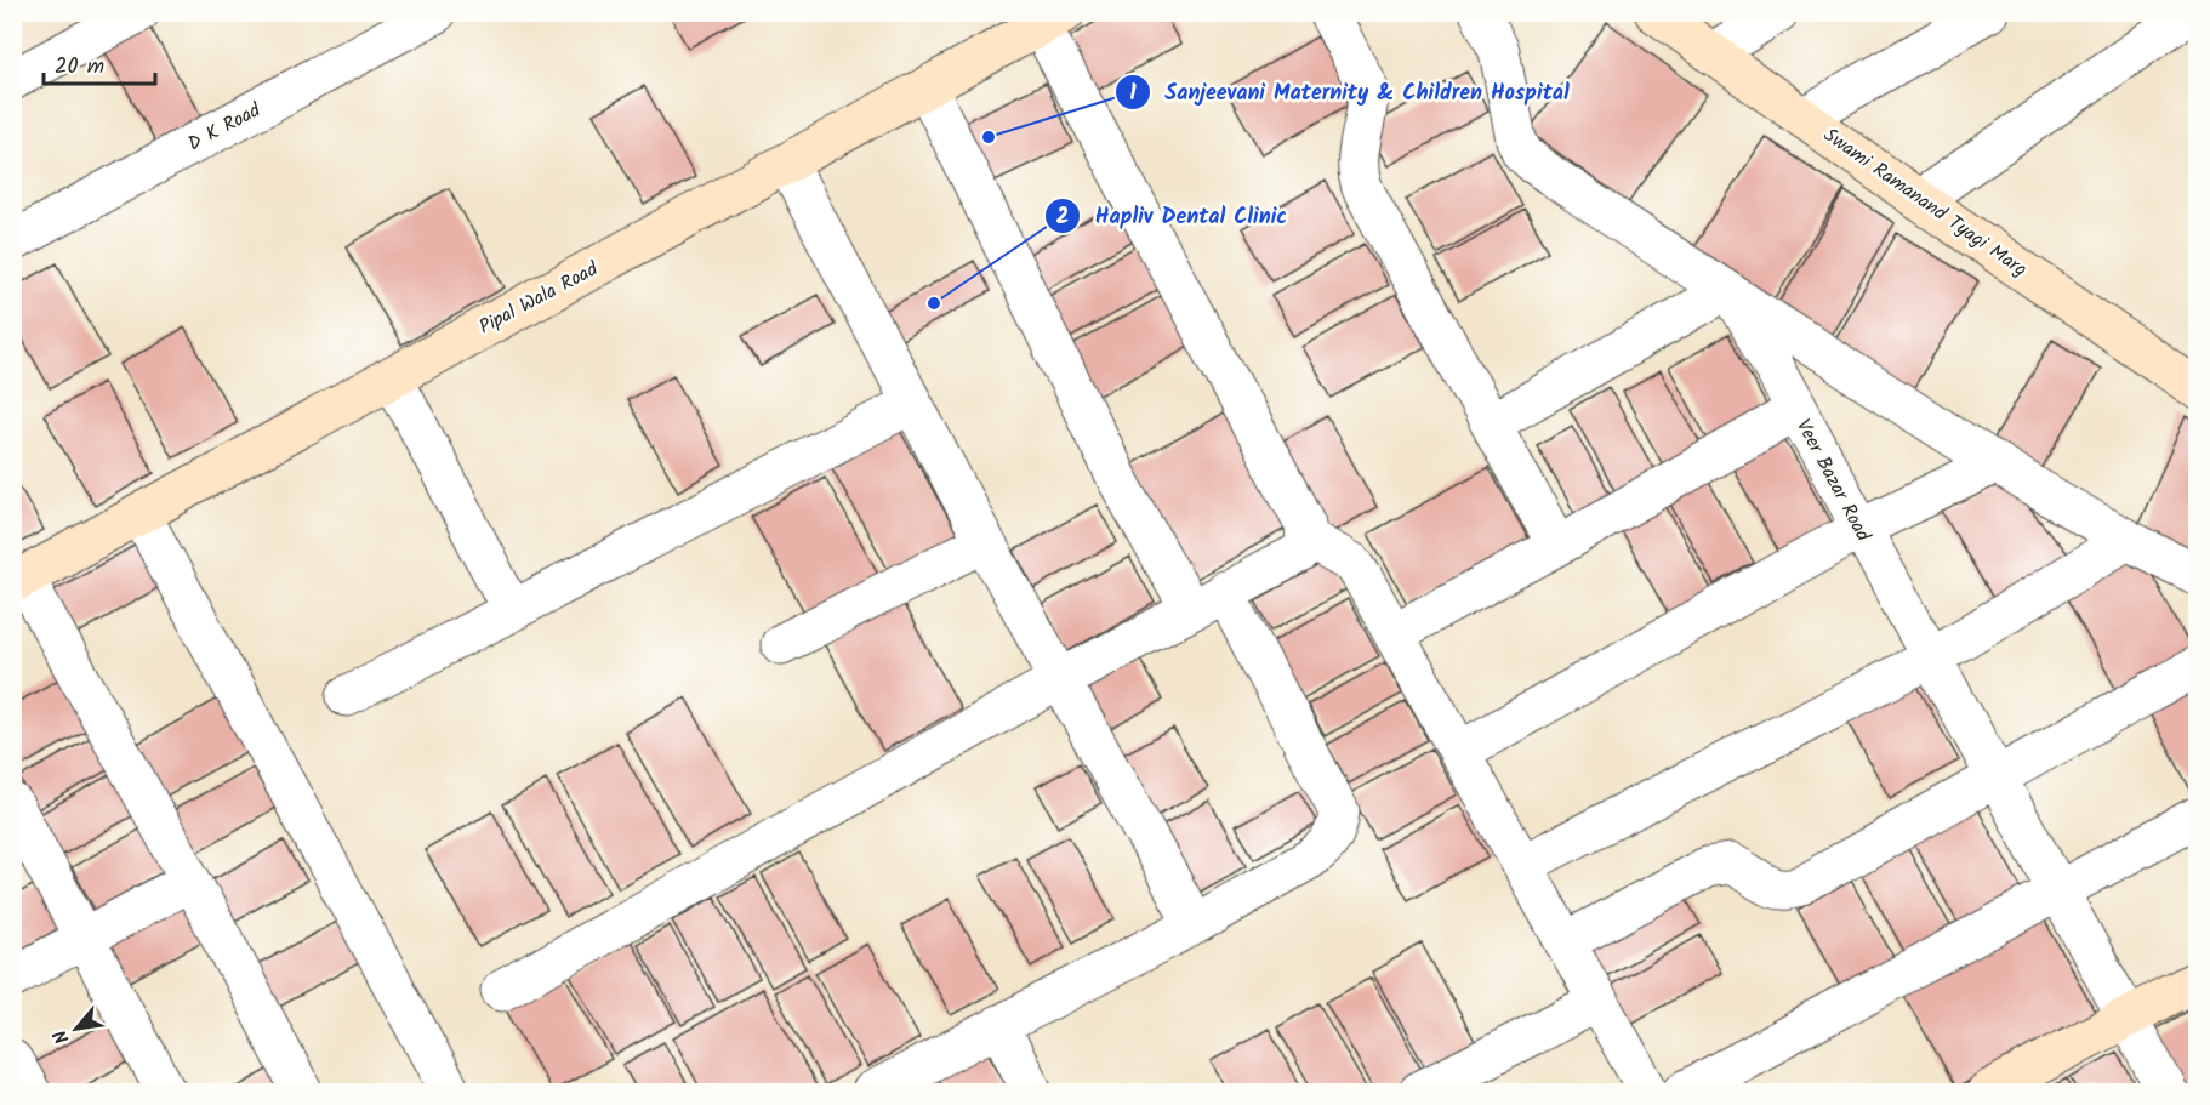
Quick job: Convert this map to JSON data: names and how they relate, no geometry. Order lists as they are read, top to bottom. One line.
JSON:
{"streets":{"street":["D K Road","Swami Ramanand Tyagi Marg","Pipal Wala Road","Veer Bazar Road"]},"places":["Sanjeevani Maternity & Children Hospital","Hapliv Dental Clinic"],"scale_bar":"20 m","north":"bottom left"}
